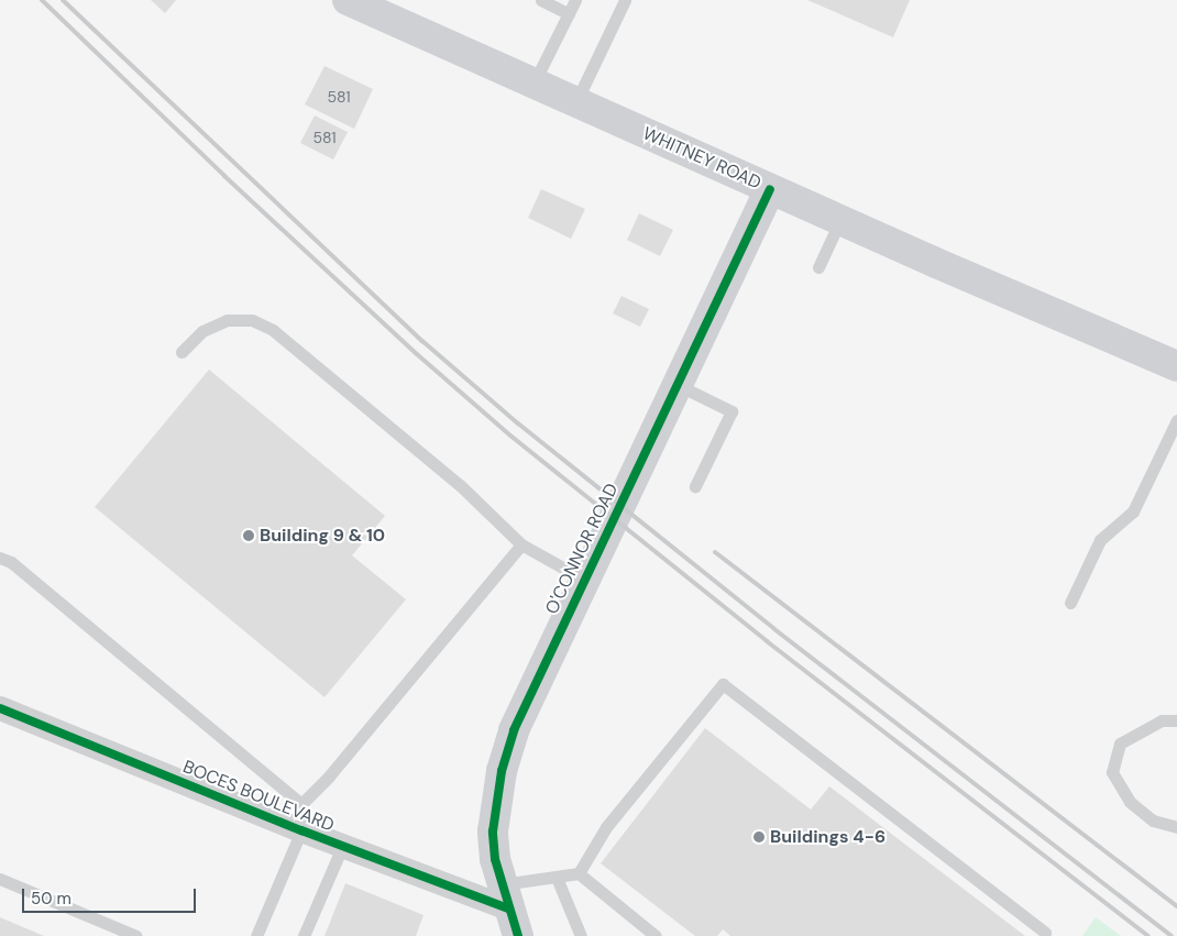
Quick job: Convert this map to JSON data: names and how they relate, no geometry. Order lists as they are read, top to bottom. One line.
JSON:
{"streets":{"main road":["WHITNEY ROAD","O'CONNOR ROAD"],"street":["BOCES BOULEVARD"]},"crossings":[["WHITNEY ROAD","O'CONNOR ROAD"],["O'CONNOR ROAD","BOCES BOULEVARD"]],"places":["Building 9 & 10","Buildings 4-6"],"house_numbers":["581","581"],"scale_bar":"50 m"}
